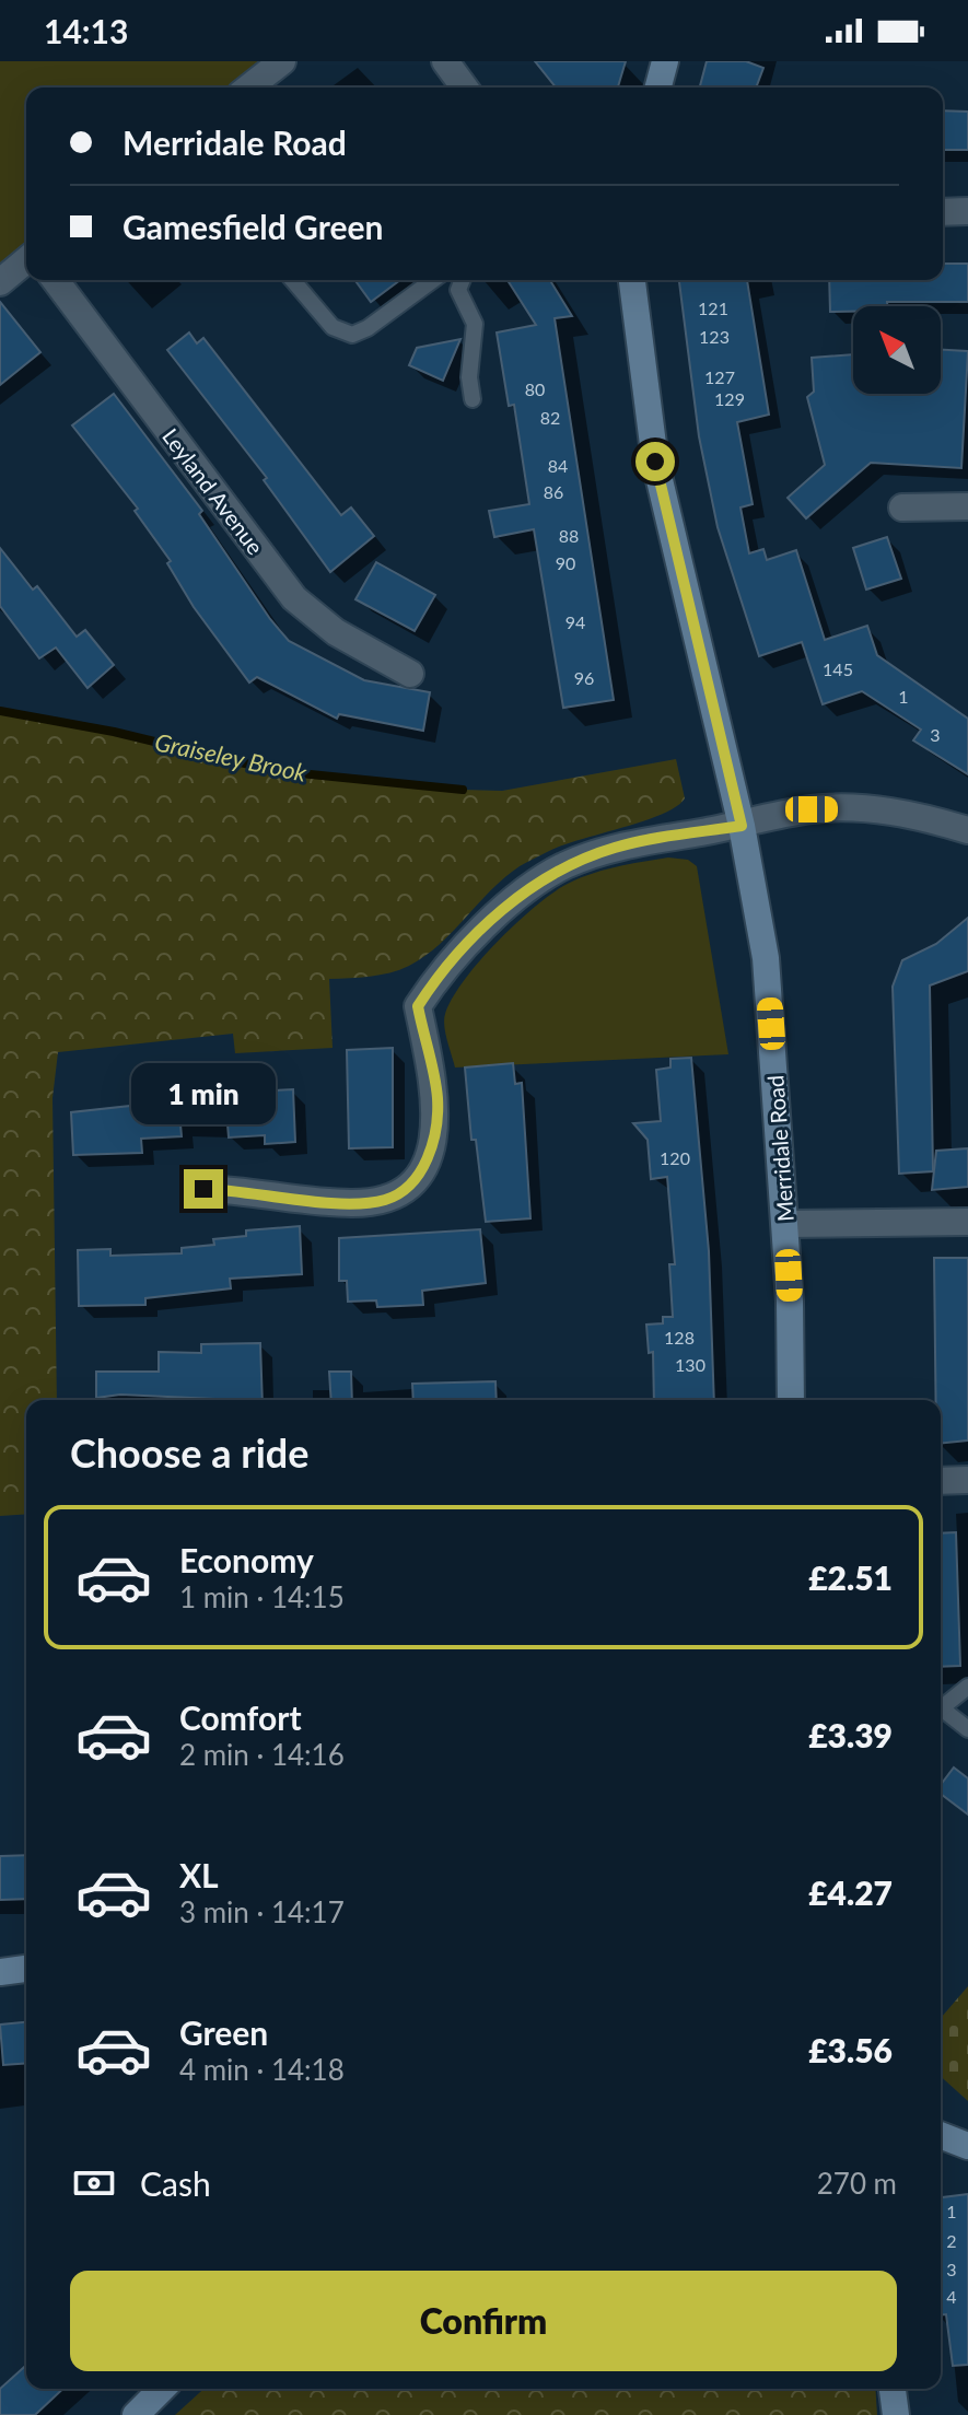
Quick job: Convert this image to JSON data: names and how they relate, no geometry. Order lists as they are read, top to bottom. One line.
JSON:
{"streets":{"street":["Leyland Avenue","Merridale Road"]},"water":["Graiseley Brook"],"house_numbers":["121","123","127","80","129","82","84","86","88","90","94","145","96","1","3","120","128","130","1","2","3","4"],"north":"top left","page":{"status":"14:13","banner":["Merridale Road","Gamesfield Green"],"bubble":"1 min","heading":"Choose a ride","list":[{"name":"Economy","note":"1 min · 14:15","value":"£2.51"},{"name":"Comfort","note":"2 min · 14:16","value":"£3.39"},{"name":"XL","note":"3 min · 14:17","value":"£4.27"},{"name":"Green","note":"4 min · 14:18","value":"£3.56"}],"pay":["Cash","270 m"],"buttons":"Confirm"}}
